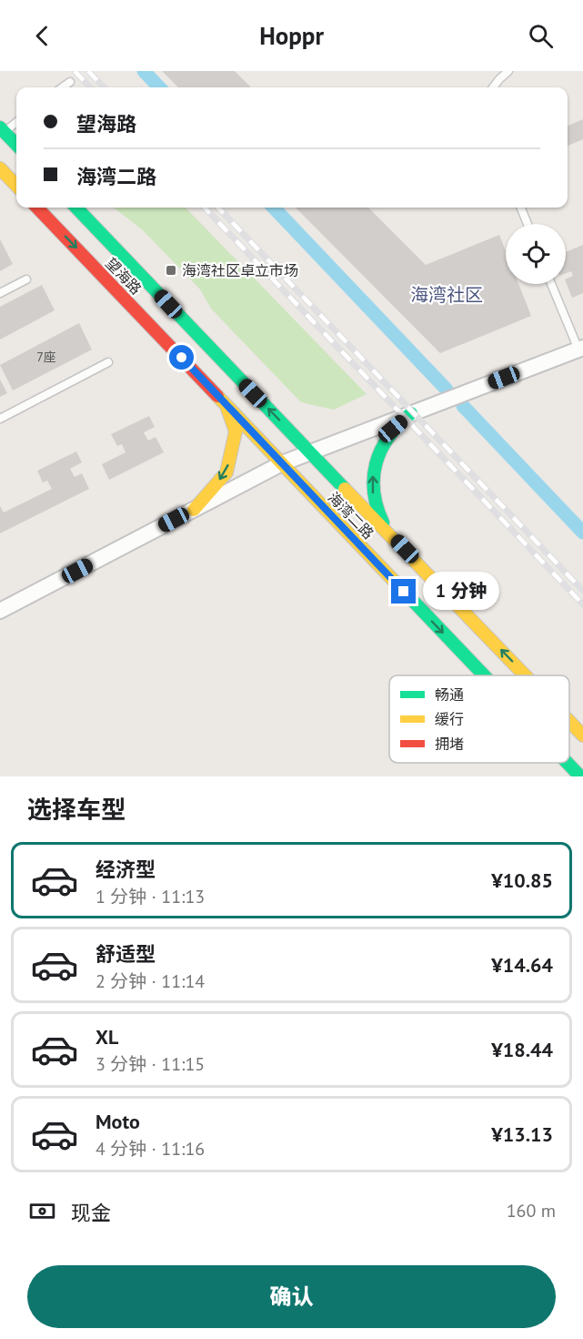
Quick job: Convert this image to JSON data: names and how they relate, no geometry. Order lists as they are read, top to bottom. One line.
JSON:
{"streets":{"street":["望海路","海湾二路"]},"crossings":[["望海路","海湾二路"]],"districts":["海湾社区"],"places":{"transit":["海湾社区卓立市场"]},"house_numbers":["7座"],"legend":["畅通","缓行","拥堵"],"page":{"header":"Hoppr","banner":["望海路","海湾二路"],"bubble":"1 分钟","heading":"选择车型","list":[{"name":"经济型","note":"1 分钟 · 11:13","value":"¥10.85"},{"name":"舒适型","note":"2 分钟 · 11:14","value":"¥14.64"},{"name":"XL","note":"3 分钟 · 11:15","value":"¥18.44"},{"name":"Moto","note":"4 分钟 · 11:16","value":"¥13.13"}],"pay":["现金","160 m"],"buttons":"确认"}}
